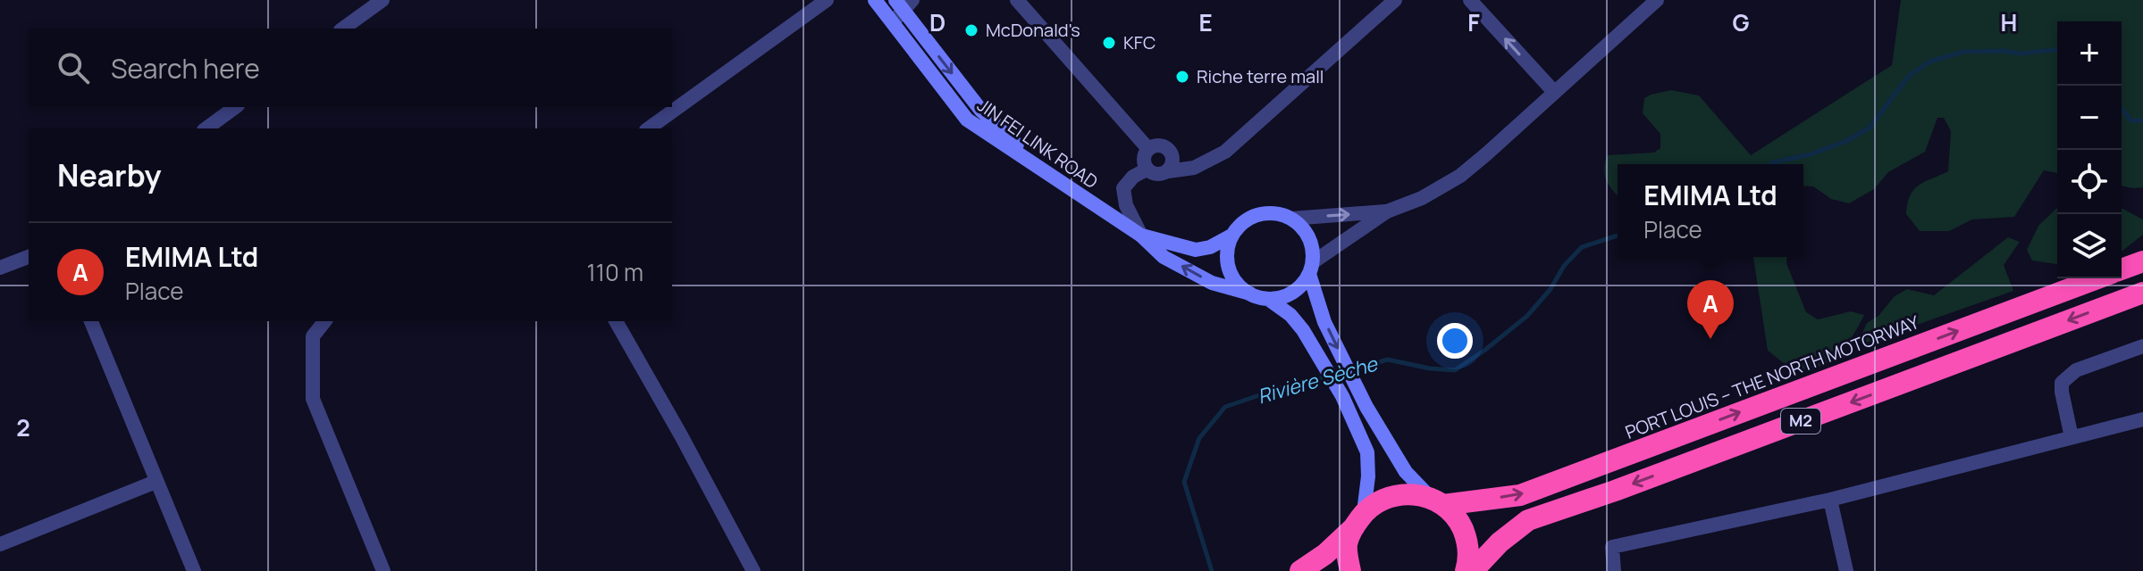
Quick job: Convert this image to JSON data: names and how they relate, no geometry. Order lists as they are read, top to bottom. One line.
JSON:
{"streets":{"highway":["PORT LOUIS – THE NORTH MOTORWAY","M2"],"main road":["JIN FEI LINK ROAD"]},"crossings":[["PORT LOUIS – THE NORTH MOTORWAY","M2"]],"water":["Rivière Sèche"],"places":["McDonald's","KFC","Riche terre mall"],"page":{"map_buttons":["+","−"],"search":"Search here","heading":"Nearby","popup":["EMIMA Ltd","Place"],"list":[{"mark":"A","name":"EMIMA Ltd","note":"Place","value":"110 m"}],"pins":"A"},"grid":{"columns":["D","E","F","G","H"],"rows":["2"]}}
